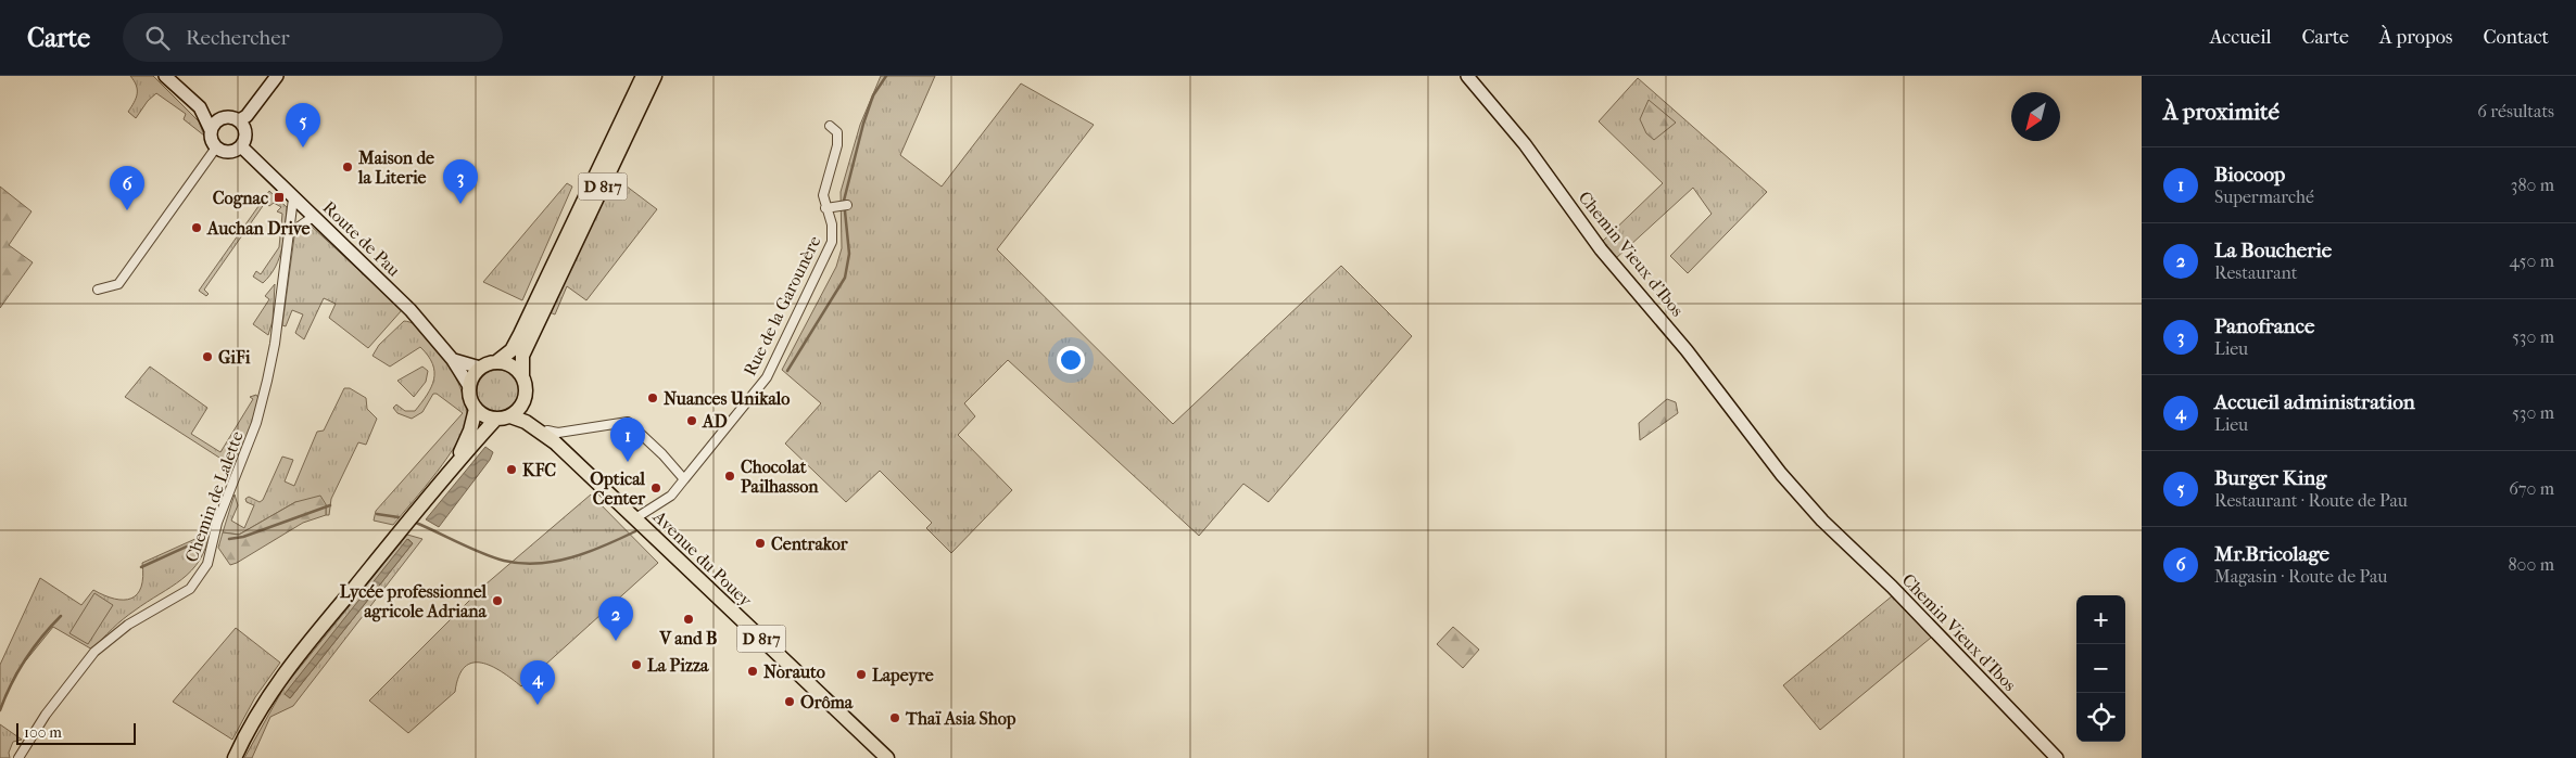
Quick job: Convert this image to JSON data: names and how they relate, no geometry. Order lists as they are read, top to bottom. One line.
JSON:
{"streets":{"main road":["D 817","Route de Pau","Avenue du Pouey"],"street":["Chemin Vieux d'Ibos","Rue de la Garounère","Chemin de Lalette"]},"crossings":[["D 817","Route de Pau"],["D 817","Rue de la Garounère"],["D 817","Avenue du Pouey"],["Route de Pau","Chemin de Lalette"],["Rue de la Garounère","Avenue du Pouey"]],"places":{"other":["Maison de la Literie","Auchan Drive","GiFi","Nuances Unikalo","AD","KFC","Chocolat Pailhasson","Optical Center","Centrakor","Lycée professionnel agricole Adriana","V and B","La Pizza","Norauto","Lapeyre","Orôma","Thaï Asia Shop"],"transit":["Cognac"]},"scale_bar":"100 m","north":"bottom left","page":{"header":"Carte","search":"Rechercher","nav":["Accueil","Carte","À propos","Contact"],"heading":["À proximité","6 résultats"],"pins":["5","3","6","1","2","4"],"list":[{"mark":"1","name":"Biocoop","note":"Supermarché","value":"380 m"},{"mark":"2","name":"La Boucherie","note":"Restaurant","value":"450 m"},{"mark":"3","name":"Panofrance","note":"Lieu","value":"530 m"},{"mark":"4","name":"Accueil administration","note":"Lieu","value":"530 m"},{"mark":"5","name":"Burger King","note":"Restaurant · Route de Pau","value":"670 m"},{"mark":"6","name":"Mr.Bricolage","note":"Magasin · Route de Pau","value":"800 m"}],"map_buttons":["+","−"],"scale":"100 m"}}
